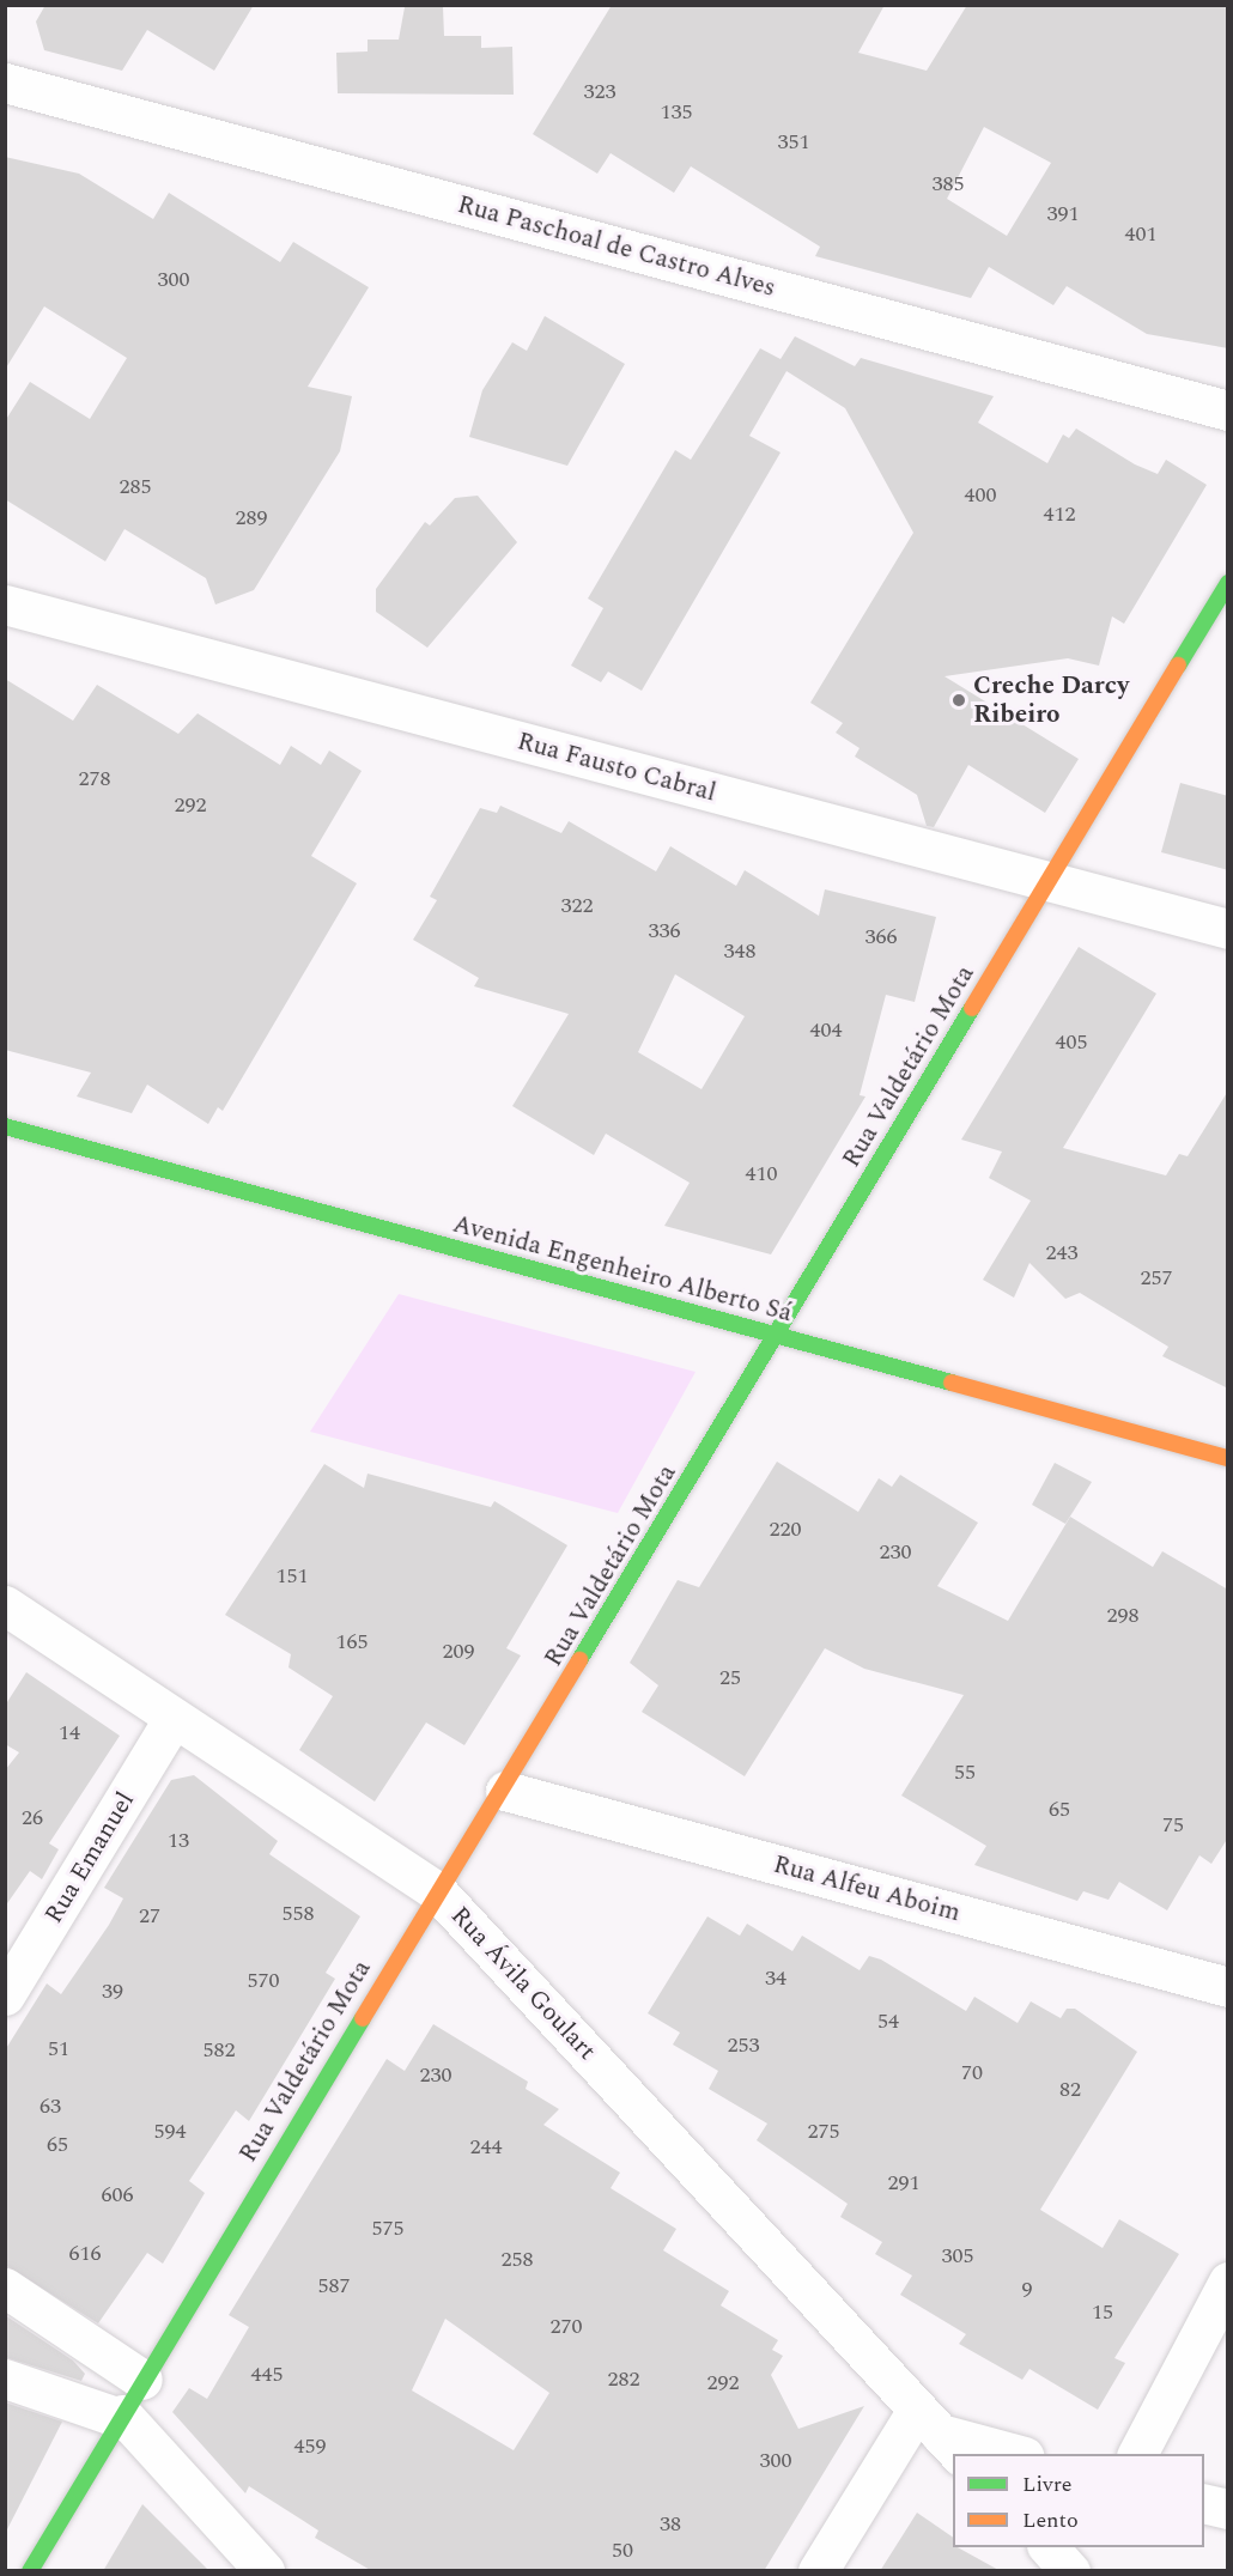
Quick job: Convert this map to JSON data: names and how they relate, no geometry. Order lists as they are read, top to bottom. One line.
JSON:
{"streets":{"street":["Rua Paschoal de Castro Alves","Rua Fausto Cabral","Rua Valdetário Mota","Avenida Engenheiro Alberto Sá","Rua Emanuel","Rua Alfeu Aboim","Rua Ávila Goulart"]},"crossings":[["Rua Fausto Cabral","Rua Valdetário Mota"],["Rua Valdetário Mota","Avenida Engenheiro Alberto Sá"],["Rua Valdetário Mota","Rua Alfeu Aboim"],["Rua Valdetário Mota","Rua Ávila Goulart"],["Rua Emanuel","Rua Ávila Goulart"]],"places":["Creche Darcy Ribeiro"],"house_numbers":["323","135","351","385","391","401","300","285","400","412","289","278","292","322","336","366","348","404","405","410","243","257","220","230","151","298","165","209","25","14","55","65","26","75","13","558","27","34","570","39","54","253","51","582","70","230","82","63","594","275","65","244","291","606","575","616","305","258","587","9","15","270","445","282","292","459","300","38","50"],"legend":["Livre","Lento"]}
